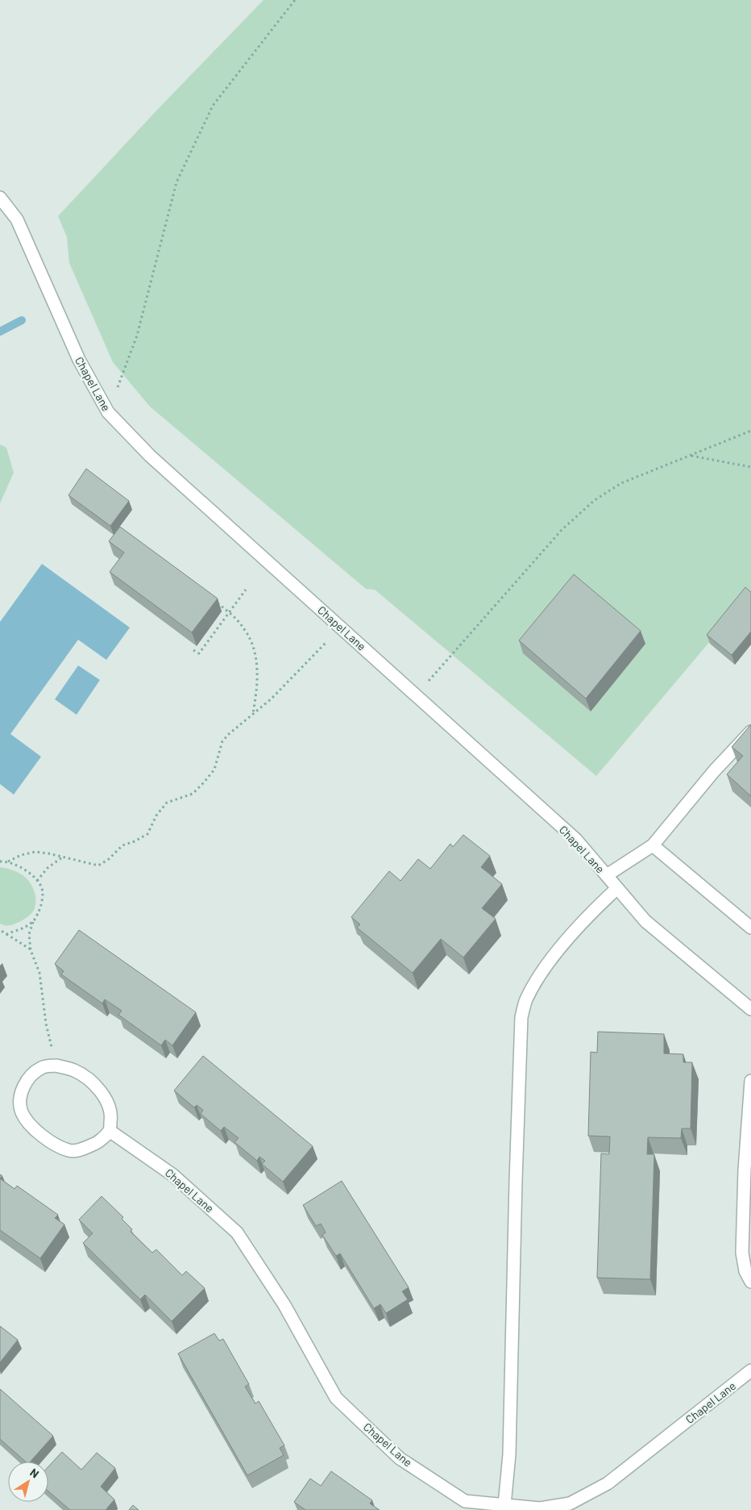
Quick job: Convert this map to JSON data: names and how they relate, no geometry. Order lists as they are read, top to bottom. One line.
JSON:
{"streets":{"street":["Chapel Lane"]},"north":"top right"}
